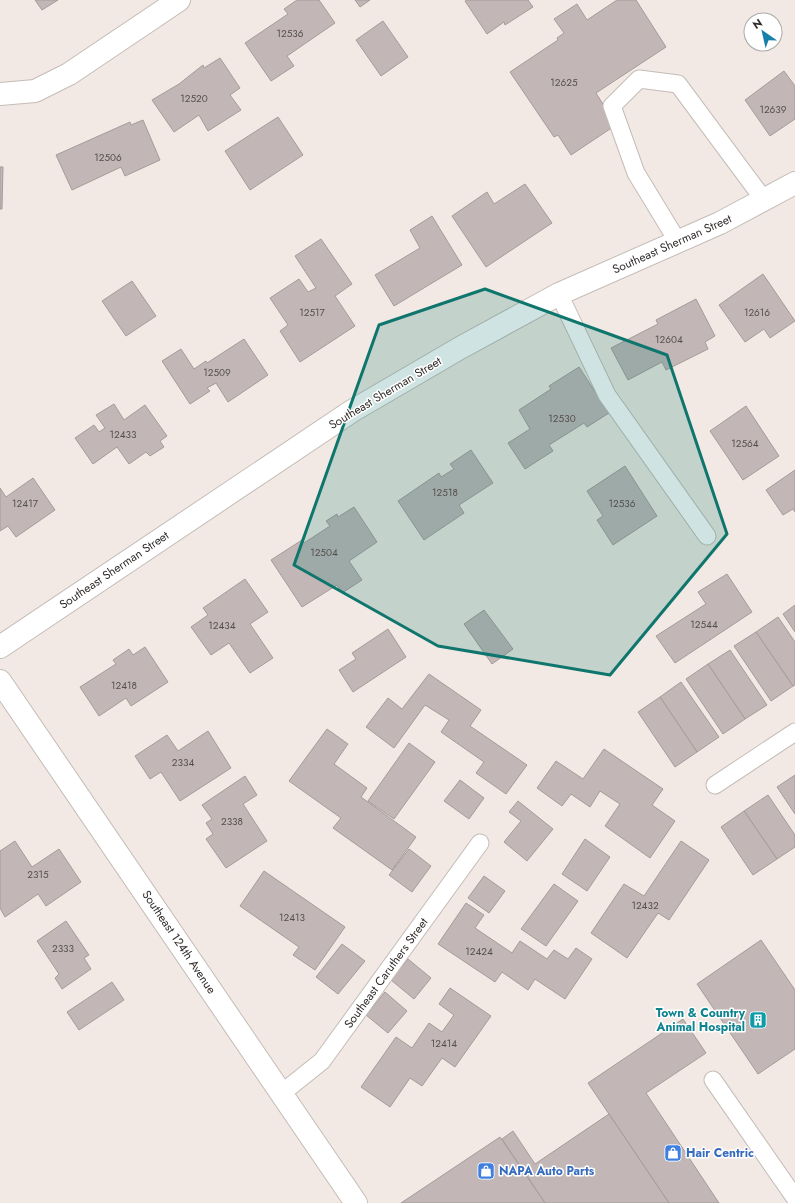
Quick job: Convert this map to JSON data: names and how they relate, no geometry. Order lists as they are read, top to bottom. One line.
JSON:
{"streets":{"street":["Southeast Sherman Street","Southeast 124th Avenue"],"lane":["Southeast Caruthers Street"]},"crossings":[["Southeast 124th Avenue","Southeast Caruthers Street"]],"places":{"building":["Town & Country Animal Hospital"],"shop":["Hair Centric","NAPA Auto Parts"]},"house_numbers":["12536","12625","12520","12639","12506","12517","12616","12604","12509","12530","12433","12564","12518","12417","12536","12504","12544","12434","12418","2334","2338","2315","12432","12413","2333","12424","12414"],"north":"top left"}
